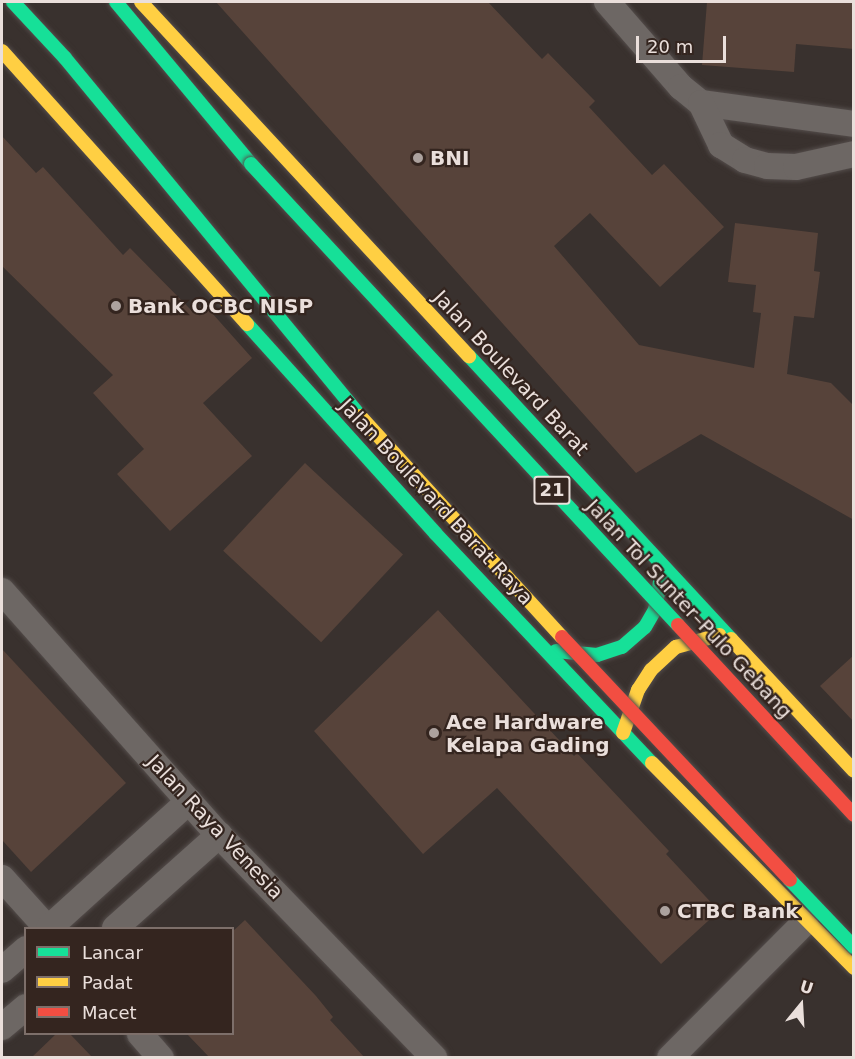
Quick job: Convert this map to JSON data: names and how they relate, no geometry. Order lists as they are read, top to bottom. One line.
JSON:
{"streets":{"main road":["Jalan Boulevard Barat","21","Jalan Boulevard Barat Raya","Jalan Tol Sunter–Pulo Gebang"],"street":["Jalan Raya Venesia"]},"places":["BNI","Bank OCBC NISP","Ace Hardware Kelapa Gading","CTBC Bank"],"legend":["Lancar","Padat","Macet"],"scale_bar":"20 m","north":"top"}
